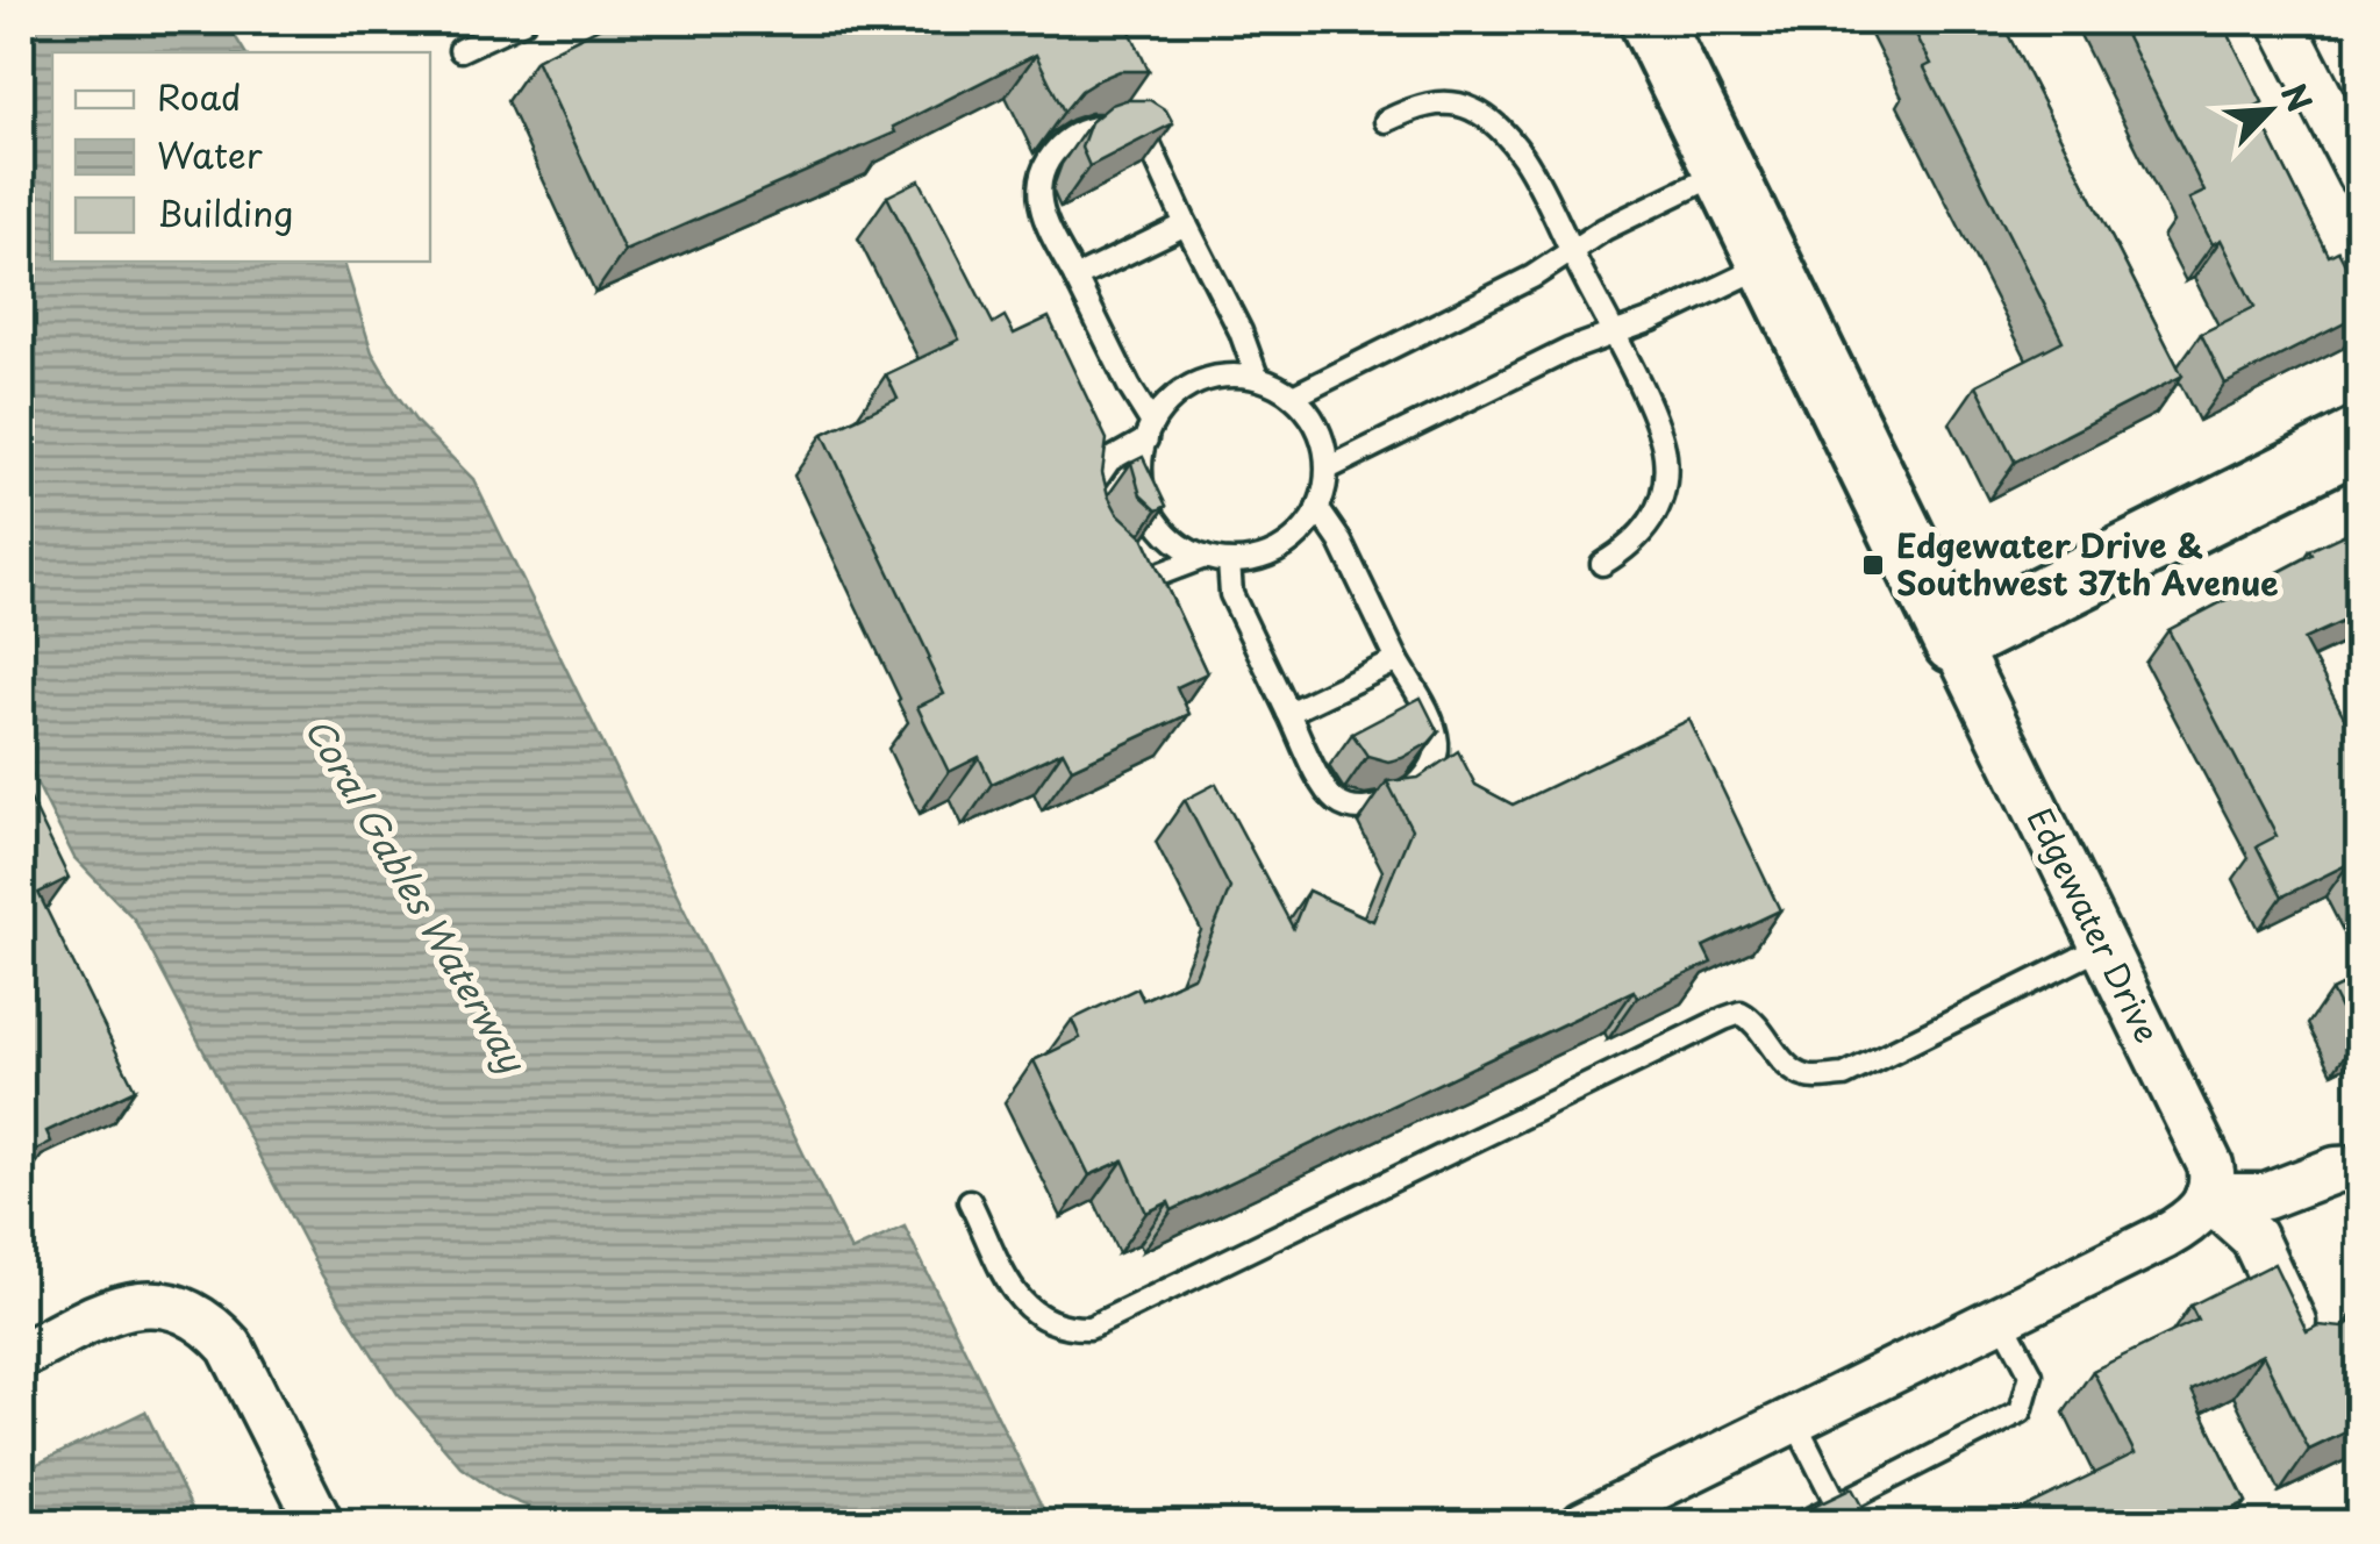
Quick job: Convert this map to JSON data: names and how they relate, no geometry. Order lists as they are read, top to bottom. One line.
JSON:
{"streets":{"street":["Edgewater Drive"]},"water":["Coral Gables Waterway"],"places":{"transit":["Edgewater Drive & Southwest 37th Avenue"]},"legend":["Road","Water","Building"],"north":"top right"}
